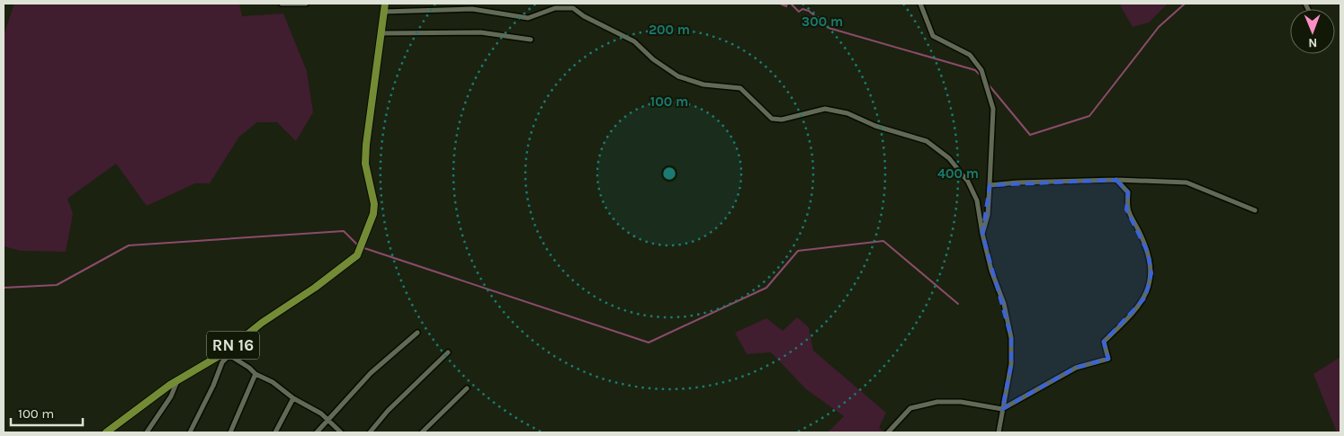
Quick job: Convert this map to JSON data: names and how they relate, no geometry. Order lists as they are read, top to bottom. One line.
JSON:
{"streets":{"main road":["RN 16"]},"scale_bar":"100 m","north":"bottom","rings":["300 m","200 m","100 m","400 m"]}
